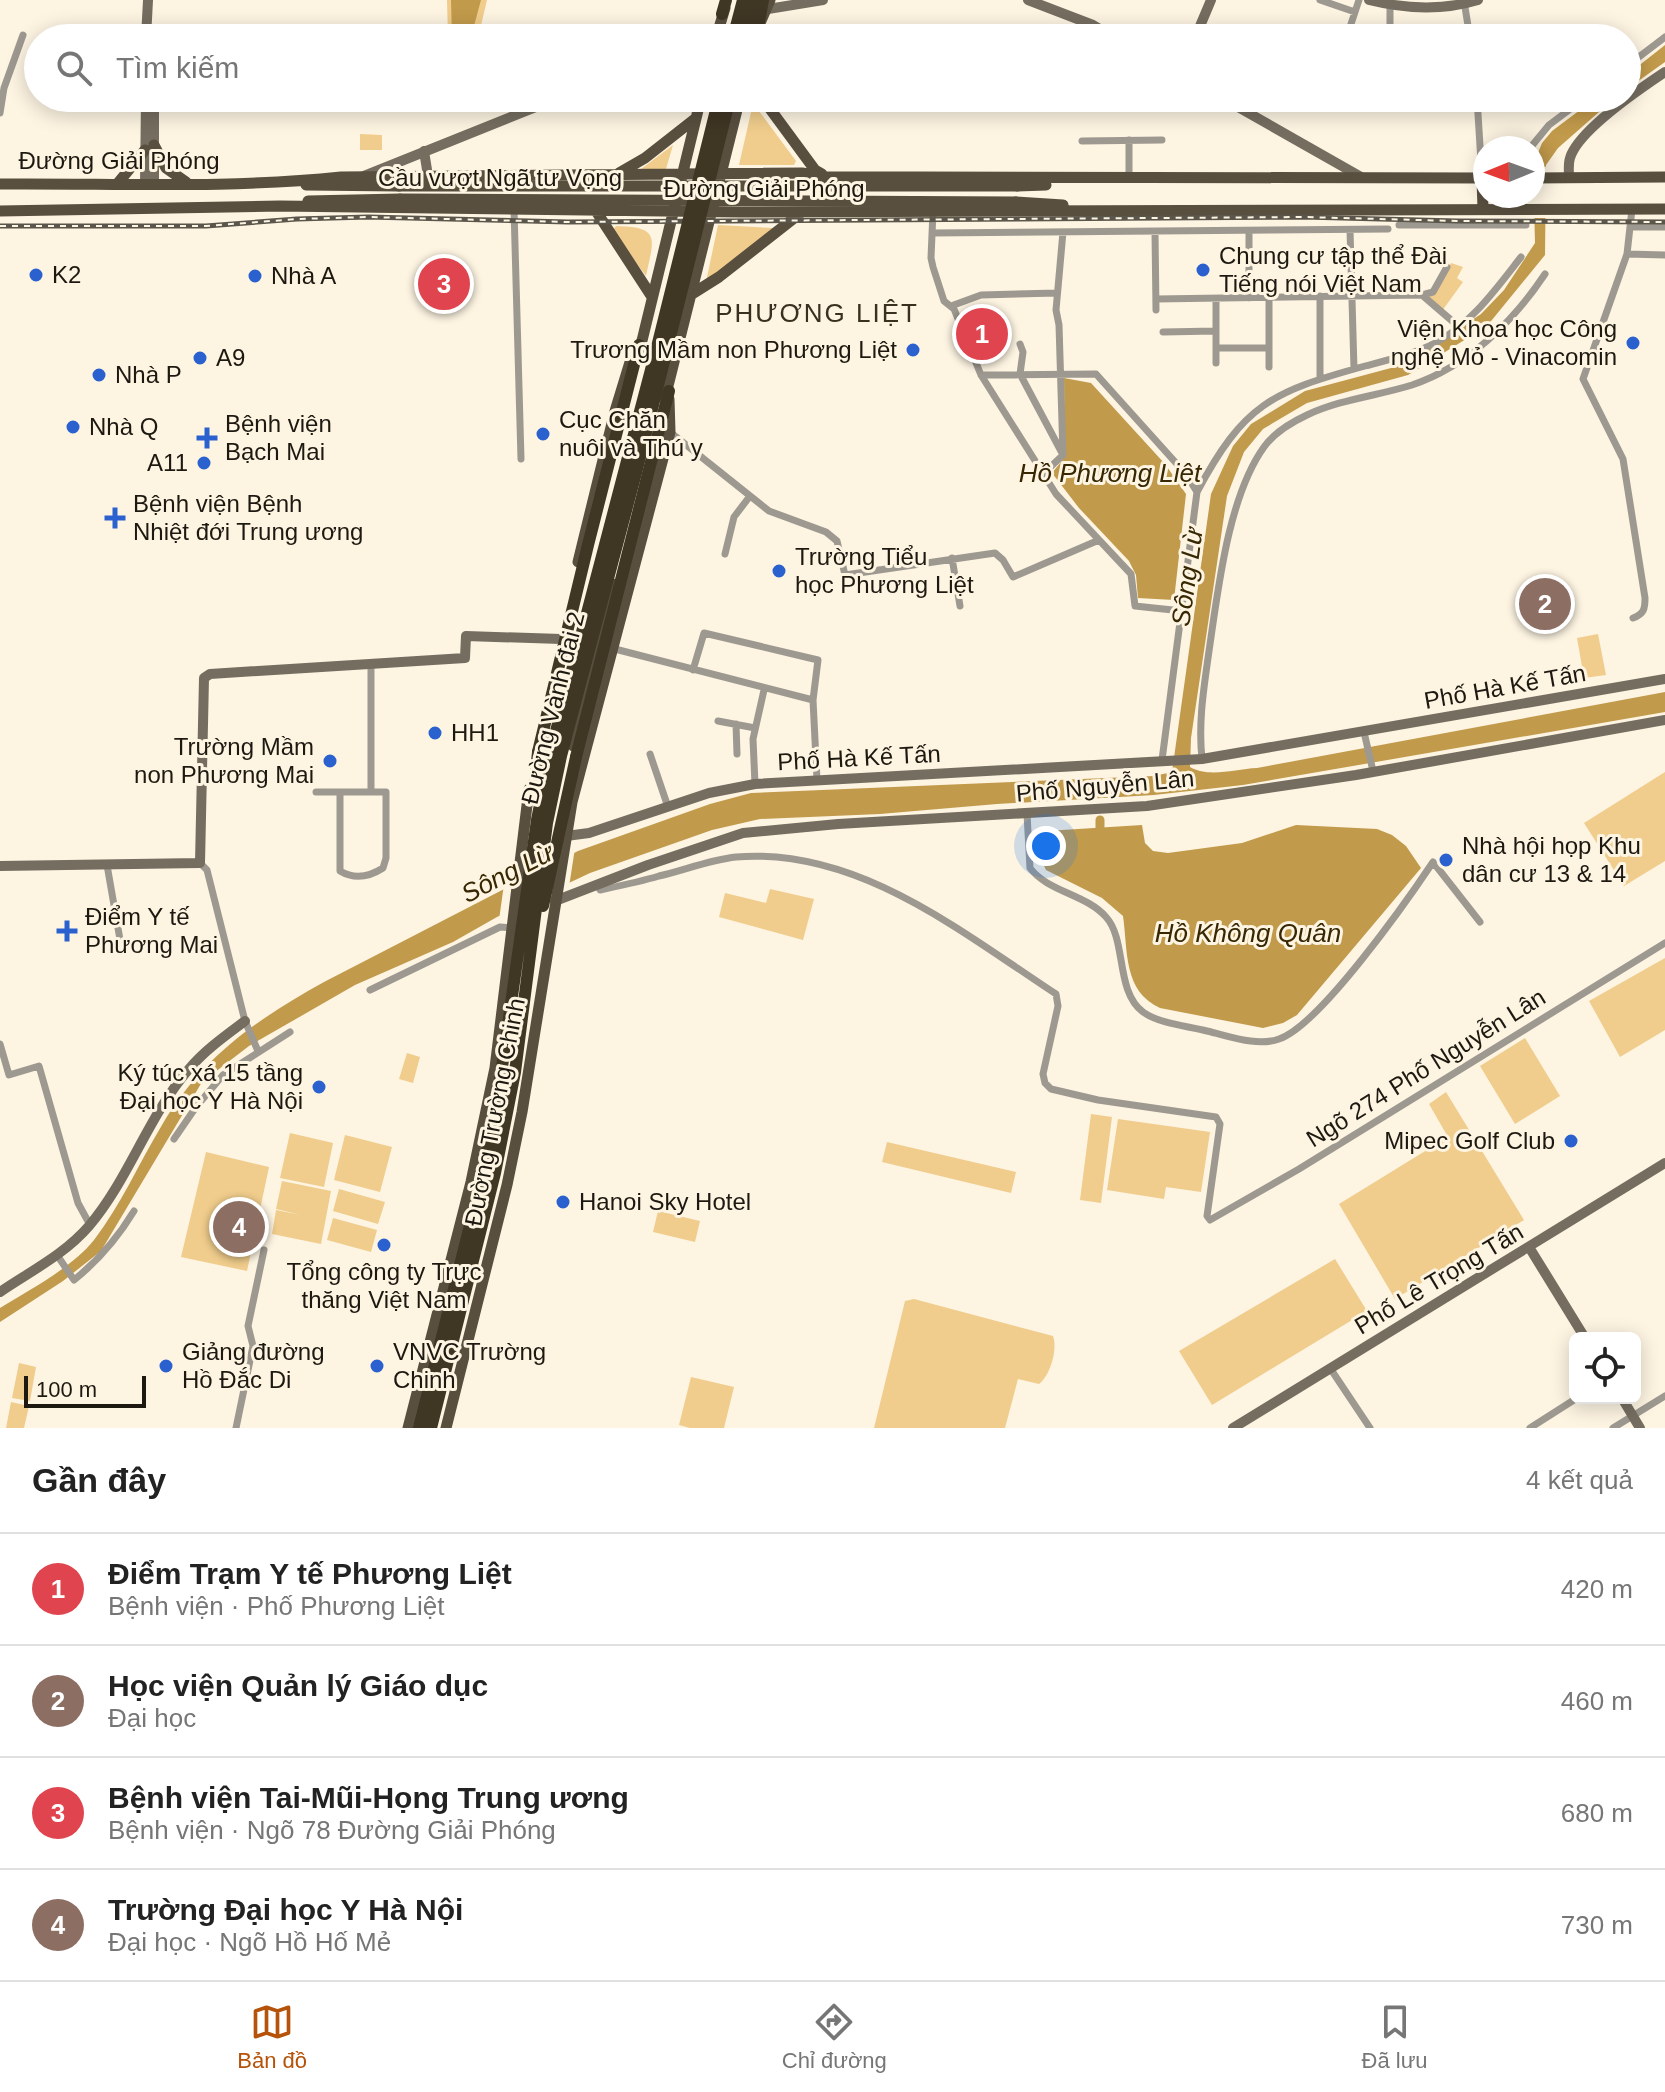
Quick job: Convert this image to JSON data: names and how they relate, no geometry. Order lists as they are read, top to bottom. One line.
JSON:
{"streets":{"highway":["Đường Vành đai 2"],"main road":["Đường Giải Phóng","Cầu vượt Ngã tư Vọng","Đường Trường Chinh"],"street":["Phố Hà Kế Tấn","Phố Nguyễn Lân","Ngõ 274 Phố Nguyễn Lân","Phố Lê Trọng Tấn"]},"crossings":[["Đường Giải Phóng","Cầu vượt Ngã tư Vọng"],["Đường Giải Phóng","Đường Trường Chinh"],["Phố Hà Kế Tấn","Đường Trường Chinh"],["Phố Nguyễn Lân","Ngõ 274 Phố Nguyễn Lân"],["Phố Nguyễn Lân","Đường Trường Chinh"]],"districts":["PHƯƠNG LIỆT"],"water":["Hồ Phương Liệt","Sông Lừ","Hồ Không Quân"],"places":{"other":["Chung cư tập thể Đài Tiếng nói Việt Nam","K2","Nhà A","Viện Khoa học Công nghệ Mỏ - Vinacomin","Trương Mầm non Phương Liệt","A9","Nhà P","Nhà Q","Cục Chăn nuôi và Thú y","A11","Trường Tiểu học Phương Liệt","HH1","Trường Mầm non Phương Mai","Nhà hội họp Khu dân cư 13 & 14","Ký túc xá 15 tầng Đại học Y Hà Nội","Mipec Golf Club","Hanoi Sky Hotel","Tổng công ty Trực thăng Việt Nam","Giảng đường Hồ Đắc Di","VNVC Trường Chinh"],"health":["Bệnh viện Bạch Mai","Bệnh viện Bệnh Nhiệt đới Trung ương","Điểm Y tế Phương Mai"]},"scale_bar":"100 m","north":"left","page":{"search":"Tìm kiếm","pins":["3","1","2","4"],"scale":"100 m","heading":["Gần đây","4 kết quả"],"list":[{"mark":"1","name":"Điểm Trạm Y tế Phương Liệt","note":"Bệnh viện · Phố Phương Liệt","value":"420 m"},{"mark":"2","name":"Học viện Quản lý Giáo dục","note":"Đại học","value":"460 m"},{"mark":"3","name":"Bệnh viện Tai-Mũi-Họng Trung ương","note":"Bệnh viện · Ngõ 78 Đường Giải Phóng","value":"680 m"},{"mark":"4","name":"Trường Đại học Y Hà Nội","note":"Đại học · Ngõ Hồ Hố Mẻ","value":"730 m"}],"nav":["Bản đồ","Chỉ đường","Đã lưu"]}}
